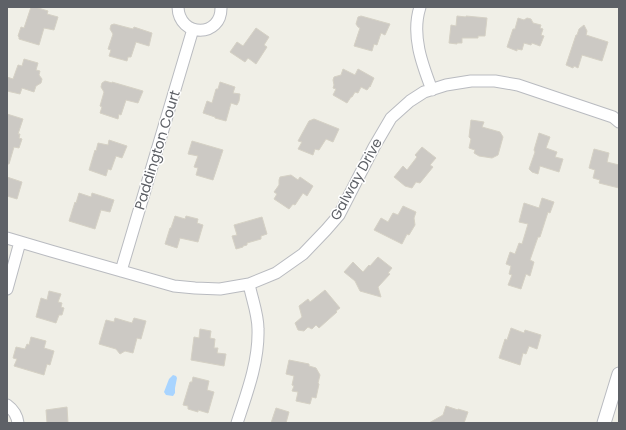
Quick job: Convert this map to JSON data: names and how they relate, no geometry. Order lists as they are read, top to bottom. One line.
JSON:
{"streets":{"street":["Paddington Court","Galway Drive"]},"crossings":[["Paddington Court","Galway Drive"]]}
